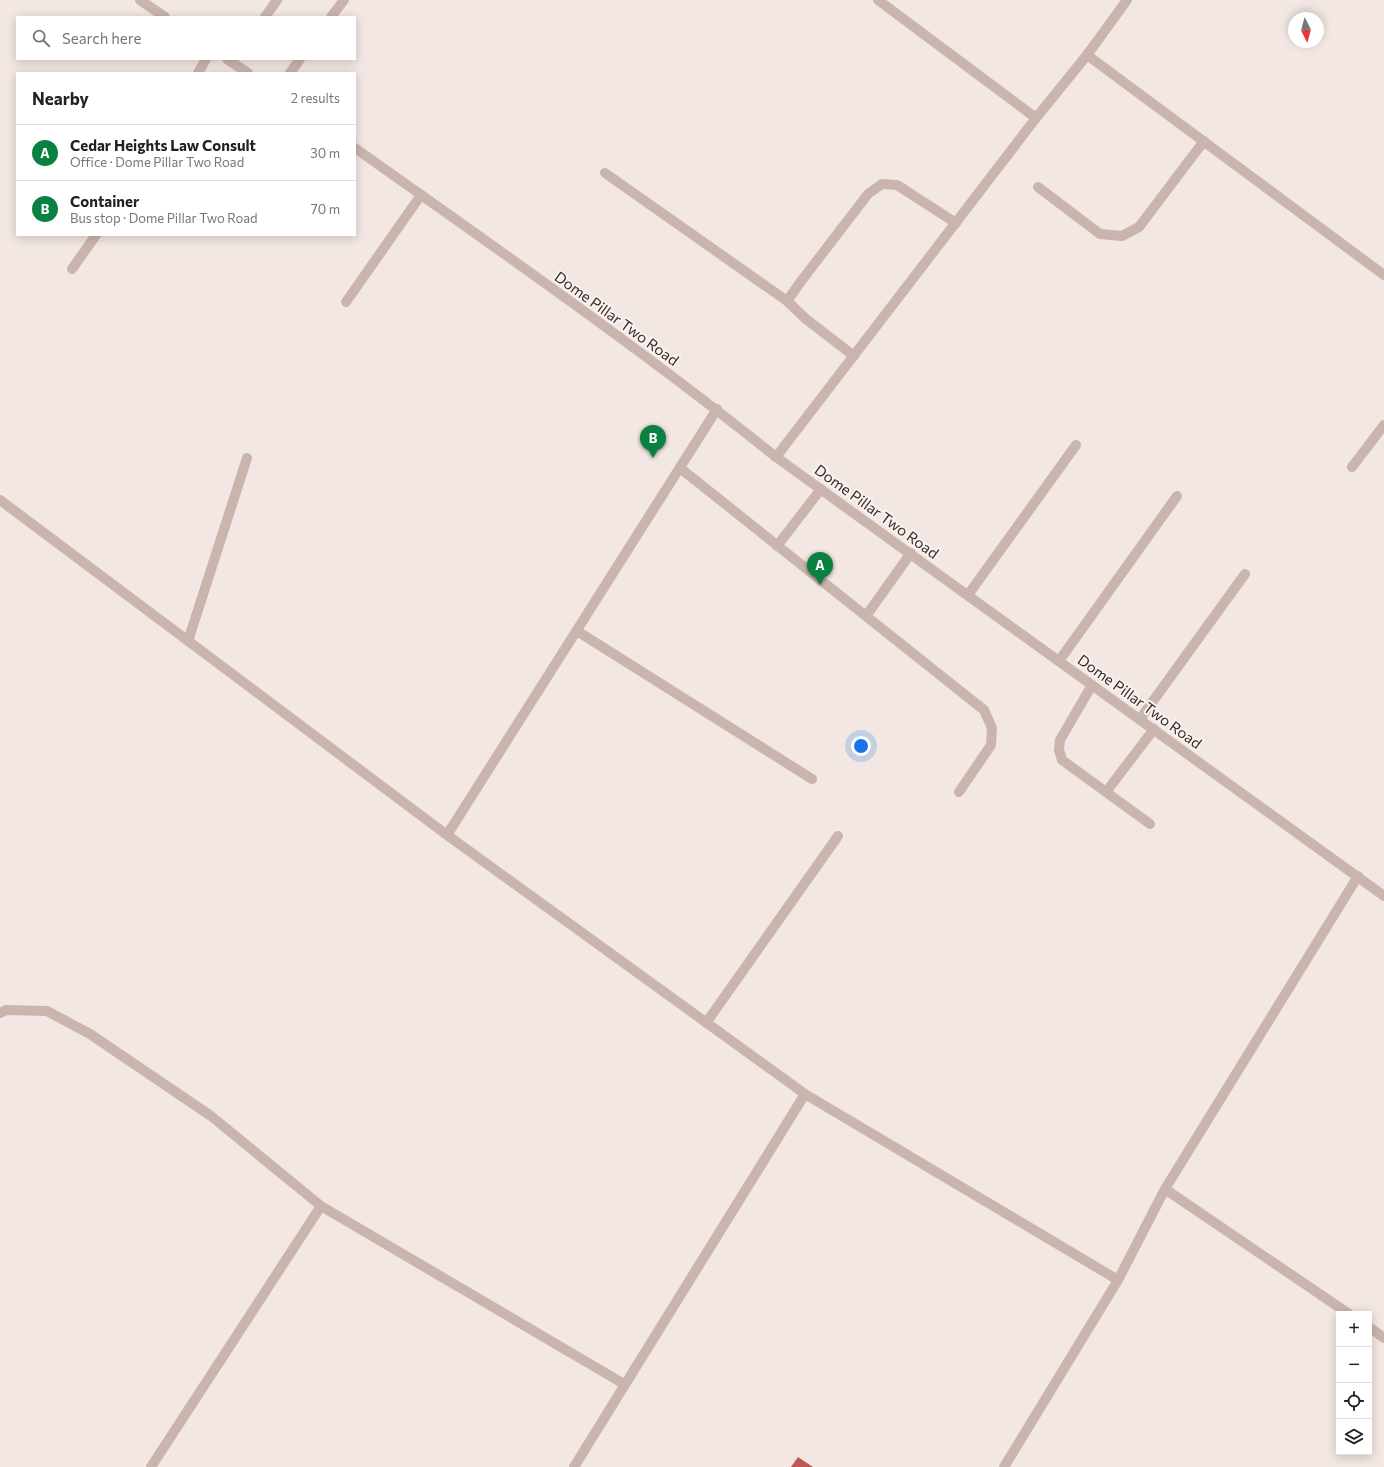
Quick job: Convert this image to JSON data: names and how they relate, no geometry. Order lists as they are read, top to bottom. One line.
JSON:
{"streets":{"street":["Dome Pillar Two Road"]},"north":"bottom","page":{"search":"Search here","heading":["Nearby","2 results"],"list":[{"mark":"A","name":"Cedar Heights Law Consult","note":"Office · Dome Pillar Two Road","value":"30 m"},{"mark":"B","name":"Container","note":"Bus stop · Dome Pillar Two Road","value":"70 m"}],"pins":["B","A"],"map_buttons":["+","−"]}}
